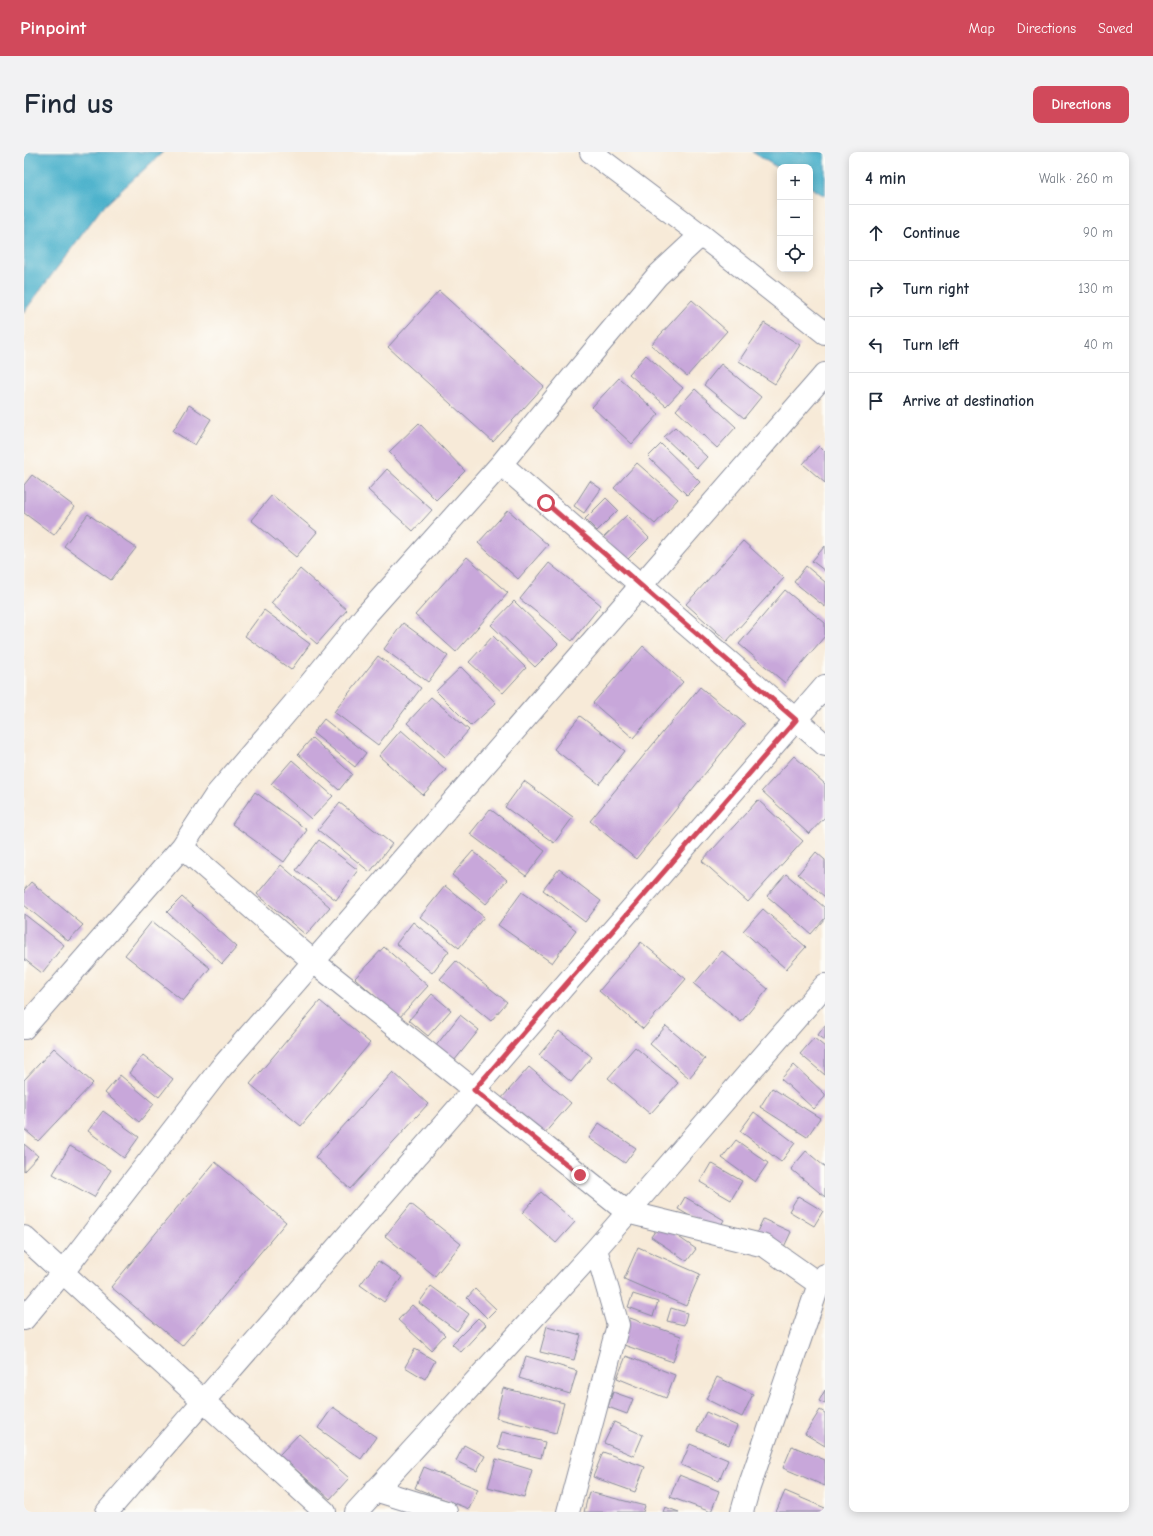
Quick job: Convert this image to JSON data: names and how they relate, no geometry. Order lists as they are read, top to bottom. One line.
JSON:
{"page":{"header":"Pinpoint","nav":["Map","Directions","Saved"],"buttons":"Directions","title":"Find us","heading":["4 min","Walk · 260 m"],"map_buttons":["+","−"],"list":[["Continue","90 m"],["Turn right","130 m"],["Turn left","40 m"],"Arrive at destination"]}}
